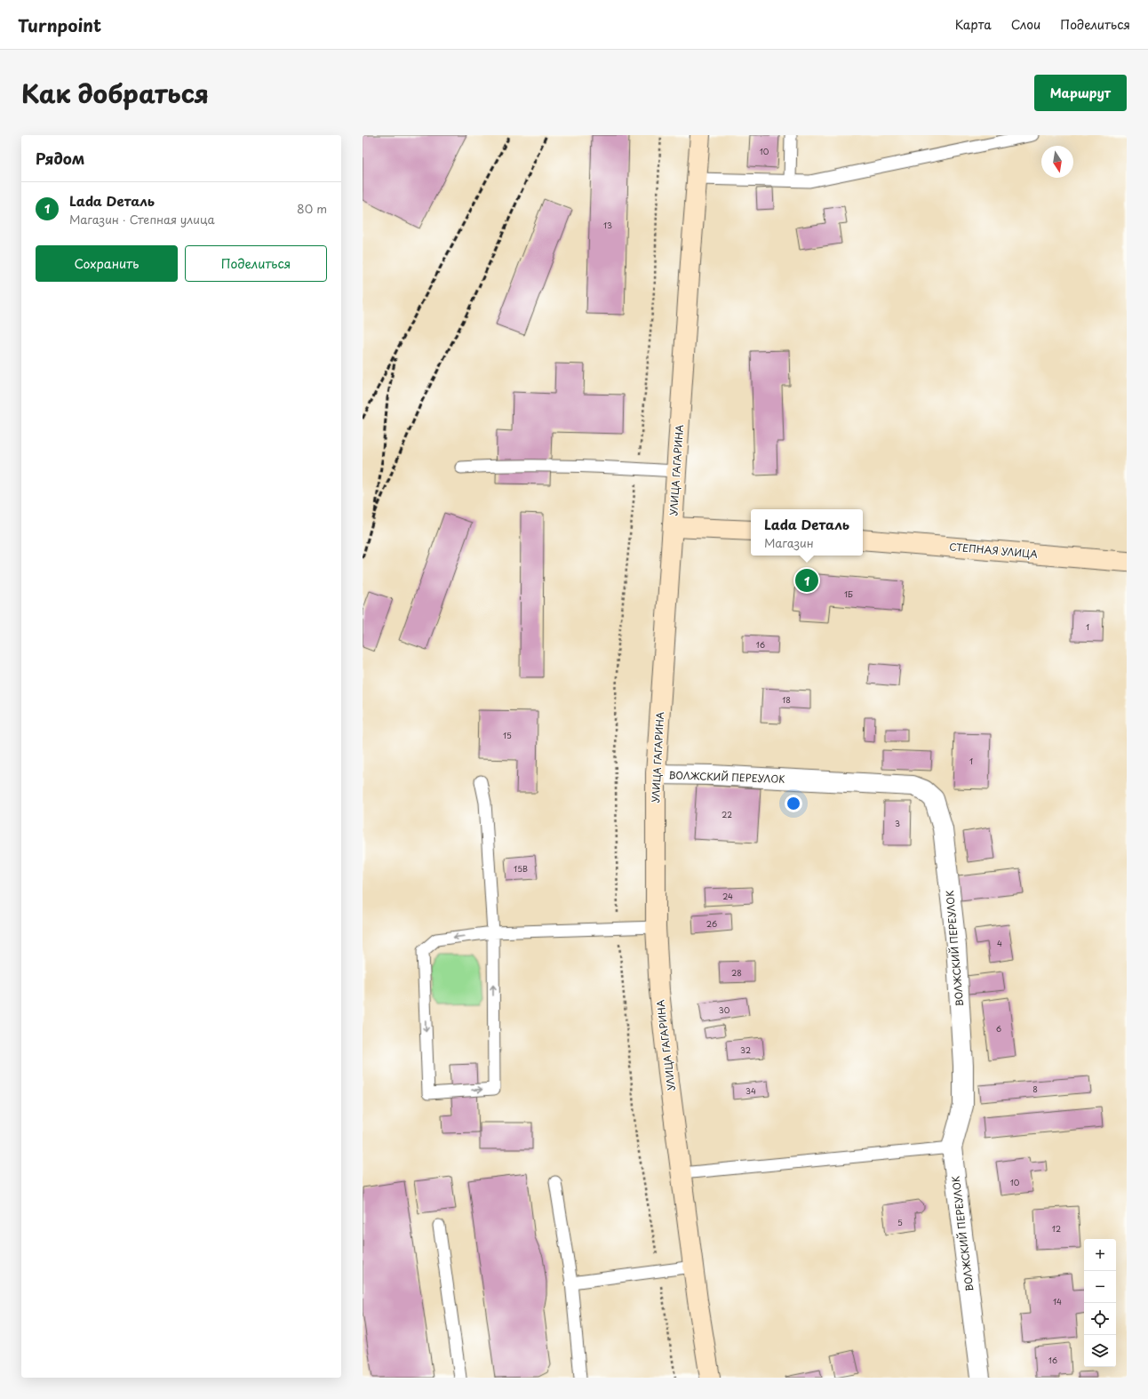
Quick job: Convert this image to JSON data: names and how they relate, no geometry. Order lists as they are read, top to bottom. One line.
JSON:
{"streets":{"street":["УЛИЦА ГАГАРИНА","СТЕПНАЯ УЛИЦА","ВОЛЖСКИЙ ПЕРЕУЛОК"]},"crossings":[["УЛИЦА ГАГАРИНА","ВОЛЖСКИЙ ПЕРЕУЛОК"]],"house_numbers":["10","13","1Б","1","16","18","15","1","22","3","15В","24","26","4","28","30","6","32","8","34","10","5","12","14","16"],"north":"bottom","page":{"header":"Turnpoint","nav":["Карта","Слои","Поделиться"],"title":"Как добраться","buttons":["Маршрут",["Сохранить","Поделиться"]],"heading":"Рядом","list":[{"mark":"1","name":"Lada Dеталь","note":"Магазин · Степная улица","value":"80 m"}],"popup":["Lada Dеталь","Магазин"],"pins":"1","map_buttons":["+","−"]}}
